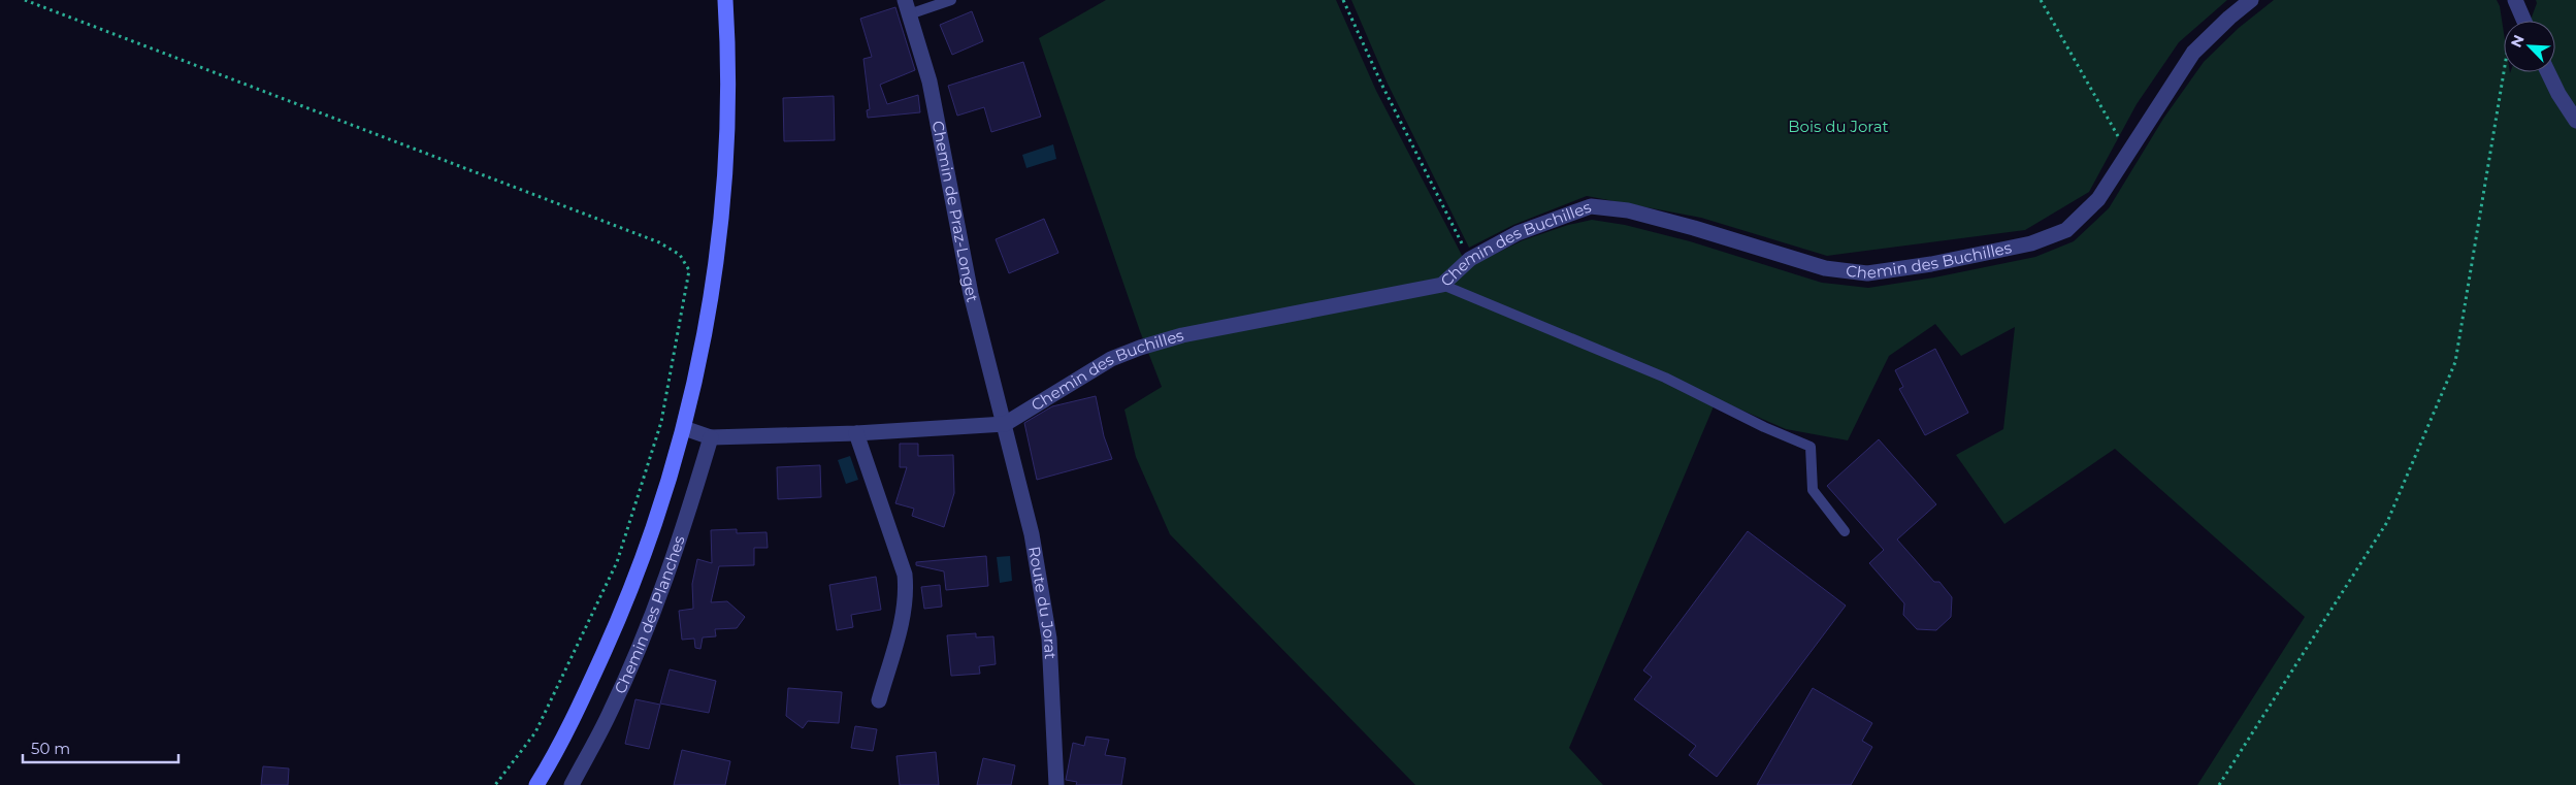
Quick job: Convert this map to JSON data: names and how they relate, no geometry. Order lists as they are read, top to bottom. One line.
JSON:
{"streets":{"street":["Chemin de Praz-Longet","Chemin des Buchilles","Route du Jorat","Chemin des Planches"]},"crossings":[["Chemin de Praz-Longet","Chemin des Buchilles"],["Chemin de Praz-Longet","Route du Jorat"],["Chemin des Buchilles","Route du Jorat"],["Chemin des Buchilles","Chemin des Planches"]],"parks":["Bois du Jorat"],"scale_bar":"50 m","north":"top left"}
